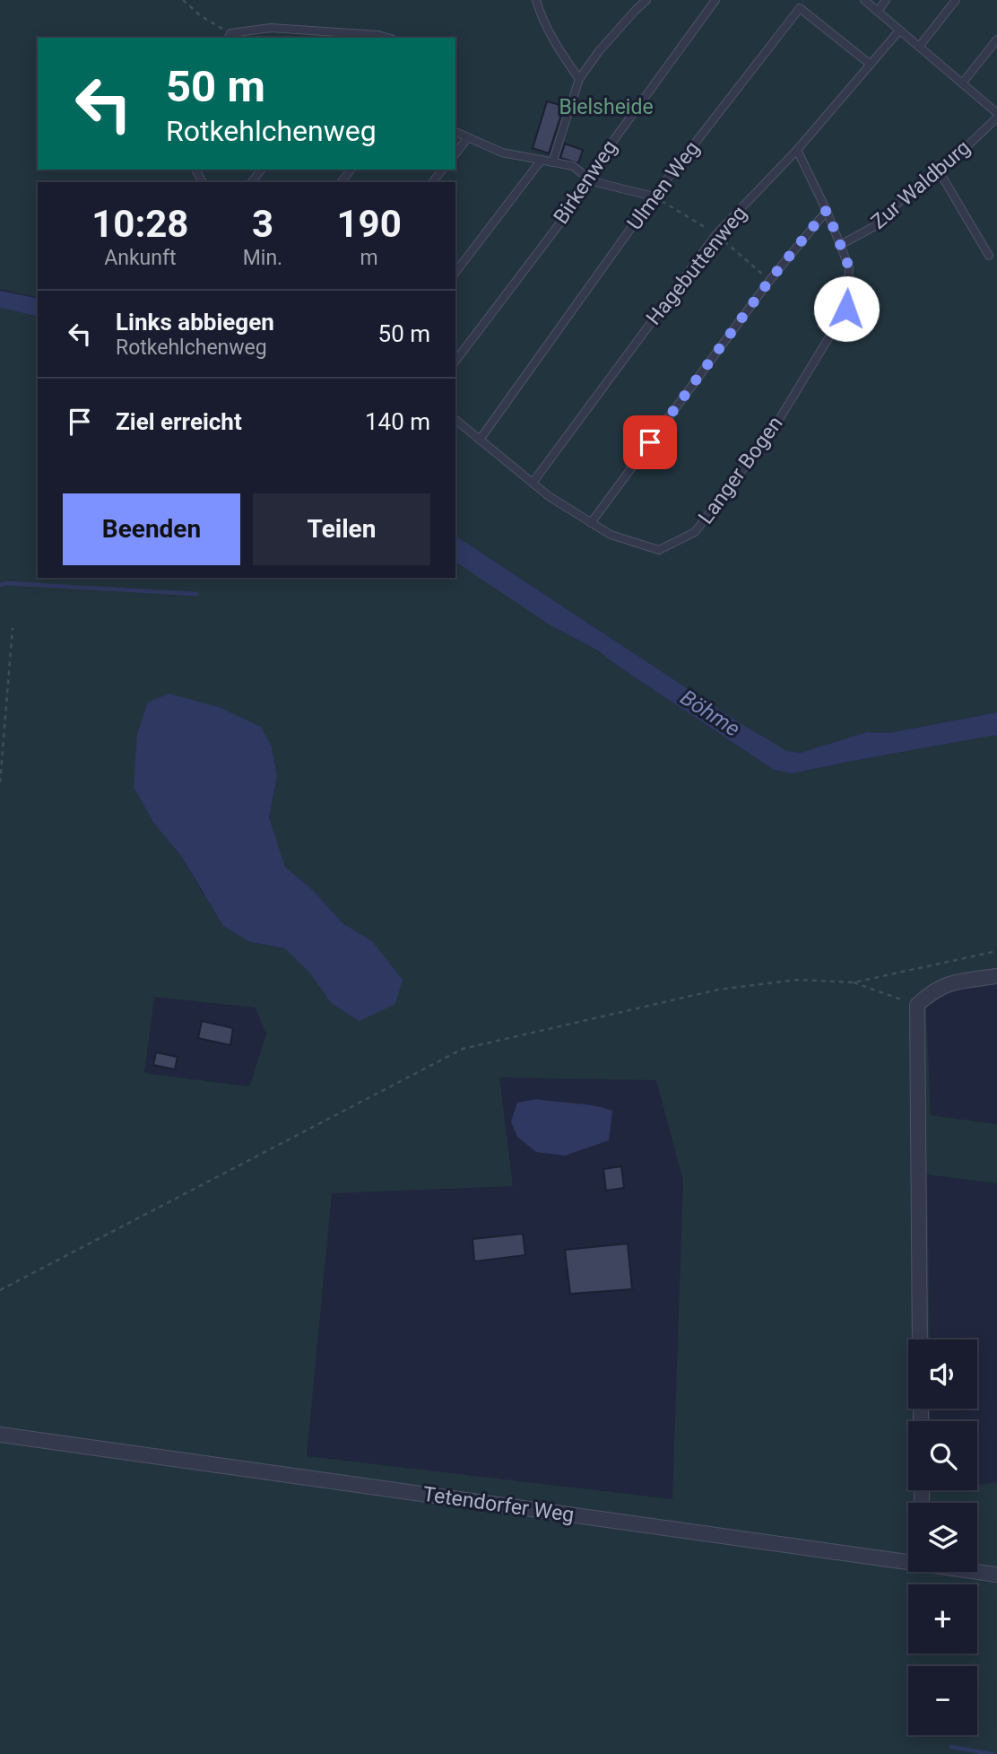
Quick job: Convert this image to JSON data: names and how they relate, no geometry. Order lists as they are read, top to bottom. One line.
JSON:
{"streets":{"street":["Tetendorfer Weg"],"lane":["Birkenweg","Zur Waldburg","Ulmen Weg","Hagebuttenweg","Langer Bogen"]},"crossings":[["Zur Waldburg","Langer Bogen"],["Ulmen Weg","Hagebuttenweg"],["Ulmen Weg","Langer Bogen"],["Hagebuttenweg","Langer Bogen"]],"water":["Böhme"],"parks":["Bielsheide"],"page":{"turn":["50 m","Rotkehlchenweg"],"eta":["10:28","Ankunft","3","Min.","190","m"],"list":[{"name":"Links abbiegen","note":"Rotkehlchenweg","value":"50 m"},{"name":"Ziel erreicht","value":"140 m"}],"buttons":["Beenden","Teilen"],"map_buttons":["+","−"]}}
